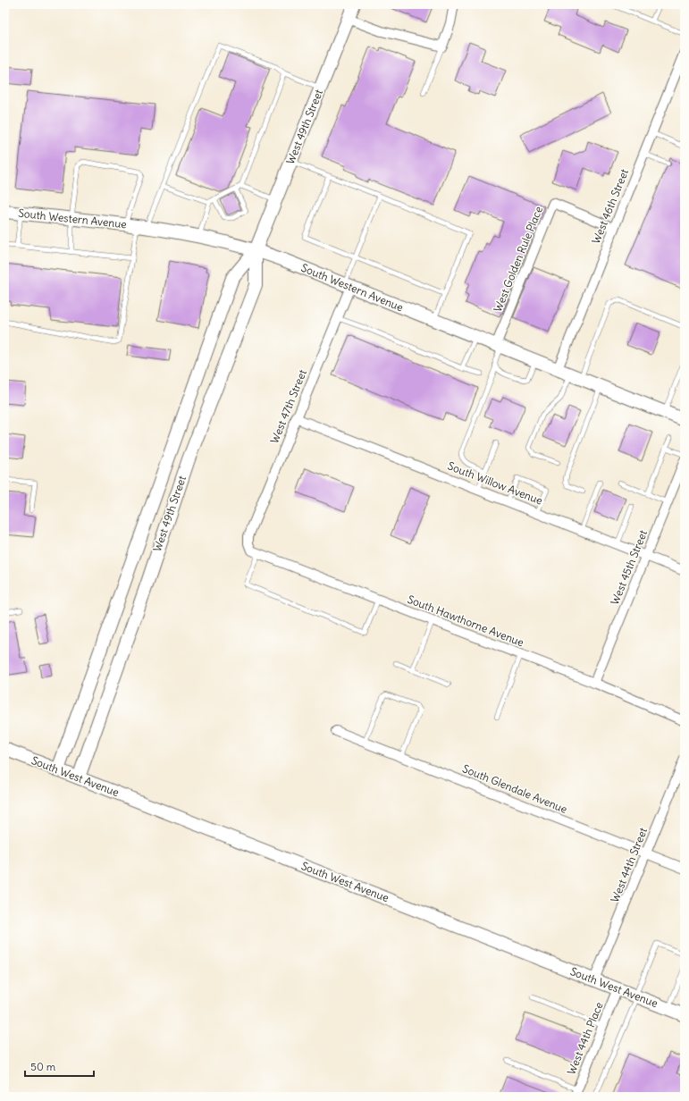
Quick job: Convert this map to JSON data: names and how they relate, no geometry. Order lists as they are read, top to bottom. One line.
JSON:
{"streets":{"street":["West 49th Street","West 46th Street","South Western Avenue","West Golden Rule Place","West 47th Street","South Willow Avenue","West 45th Street","South Hawthorne Avenue","South West Avenue","South Glendale Avenue","West 44th Street","West 44th Place"]},"crossings":[["West 49th Street","South Western Avenue"],["West 49th Street","South West Avenue"],["West 46th Street","South Western Avenue"],["West 46th Street","West Golden Rule Place"],["South Western Avenue","West Golden Rule Place"],["South Western Avenue","West 47th Street"],["West 47th Street","South Willow Avenue"],["West 47th Street","South Hawthorne Avenue"],["South Willow Avenue","West 45th Street"],["West 45th Street","South Hawthorne Avenue"],["South West Avenue","West 44th Street"],["South West Avenue","West 44th Place"],["South Glendale Avenue","West 44th Street"]],"scale_bar":"50 m"}
